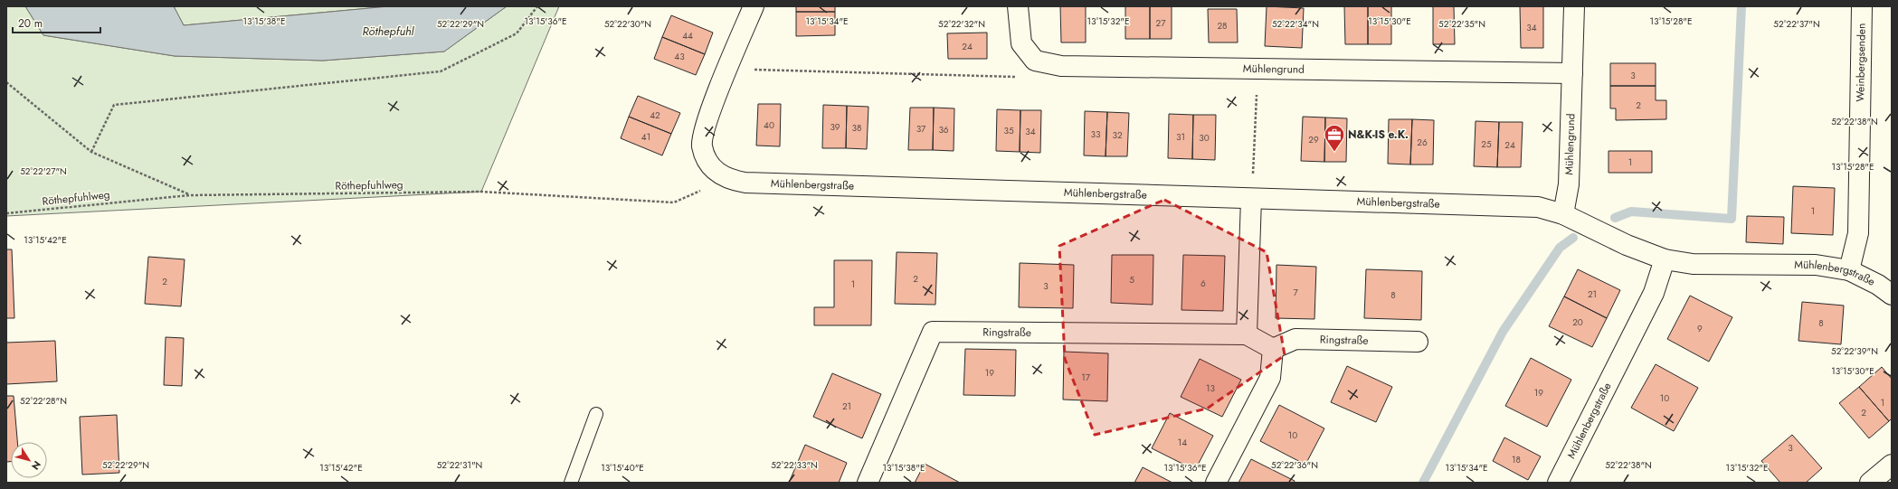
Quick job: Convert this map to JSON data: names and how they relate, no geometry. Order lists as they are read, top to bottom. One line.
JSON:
{"streets":{"street":["Weinbergsenden","Mühlengrund","Mühlenbergstraße","Ringstraße"],"path":["Röthepfuhlweg"]},"crossings":[["Weinbergsenden","Mühlenbergstraße"],["Mühlengrund","Mühlenbergstraße"],["Mühlenbergstraße","Röthepfuhlweg"]],"water":["Röthepfuhl"],"places":{"office":["N&K-IS e.K."]},"house_numbers":["27","28","34","44","24","43","3","2","42","40","39","38","37","36","35","34","33","32","41","31","30","29","26","25","24","1","1","2","5","2","6","1","3","7","21","8","20","8","9","19","17","13","19","10","1","21","2","10","14","3","18"],"scale_bar":"20 m","north":"bottom right","coordinates":["13°15'38\"E","13°15'36\"E","13°15'34\"E","13°15'32\"E","13°15'30\"E","13°15'28\"E","52°22'29\"N","52°22'30\"N","52°22'32\"N","52°22'34\"N","52°22'35\"N","52°22'37\"N","52°22'38\"N","52°22'27\"N","13°15'42\"E","52°22'39\"N","52°22'28\"N","52°22'31\"N","52°22'33\"N","52°22'36\"N","13°15'40\"E"]}
